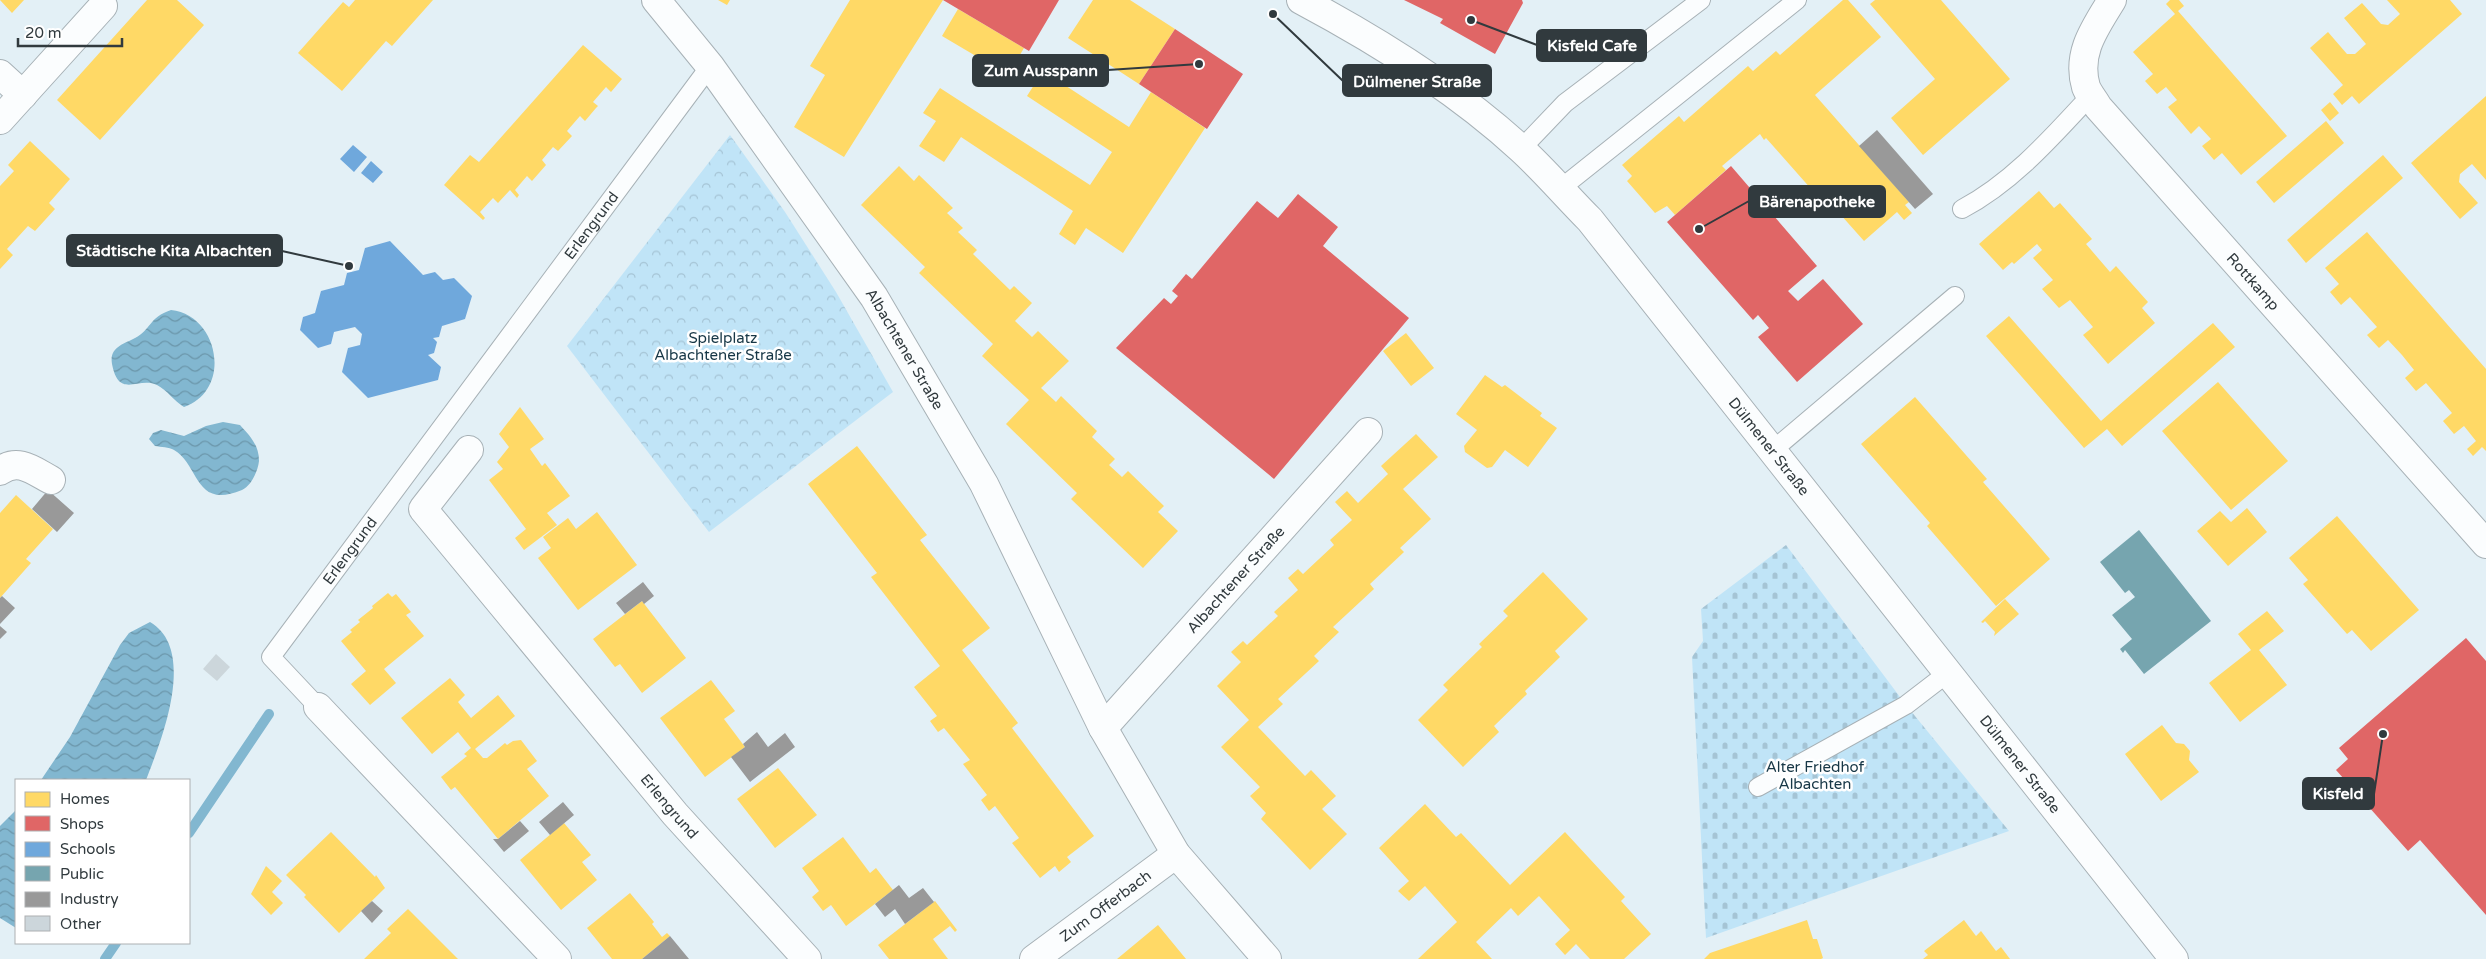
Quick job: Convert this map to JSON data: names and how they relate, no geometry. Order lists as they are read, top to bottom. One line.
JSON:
{"streets":{"street":["Erlengrund","Rottkamp","Albachtener Straße","Dülmener Straße","Zum Offerbach"]},"crossings":[["Erlengrund","Albachtener Straße"],["Albachtener Straße","Zum Offerbach"]],"parks":["Spielplatz Albachtener Straße","Alter Friedhof Albachten"],"places":["Dülmener Straße","Kisfeld Cafe","Zum Ausspann","Bärenapotheke","Städtische Kita Albachten","Kisfeld"],"legend":["Homes","Shops","Schools","Public","Industry","Other"],"scale_bar":"20 m"}
